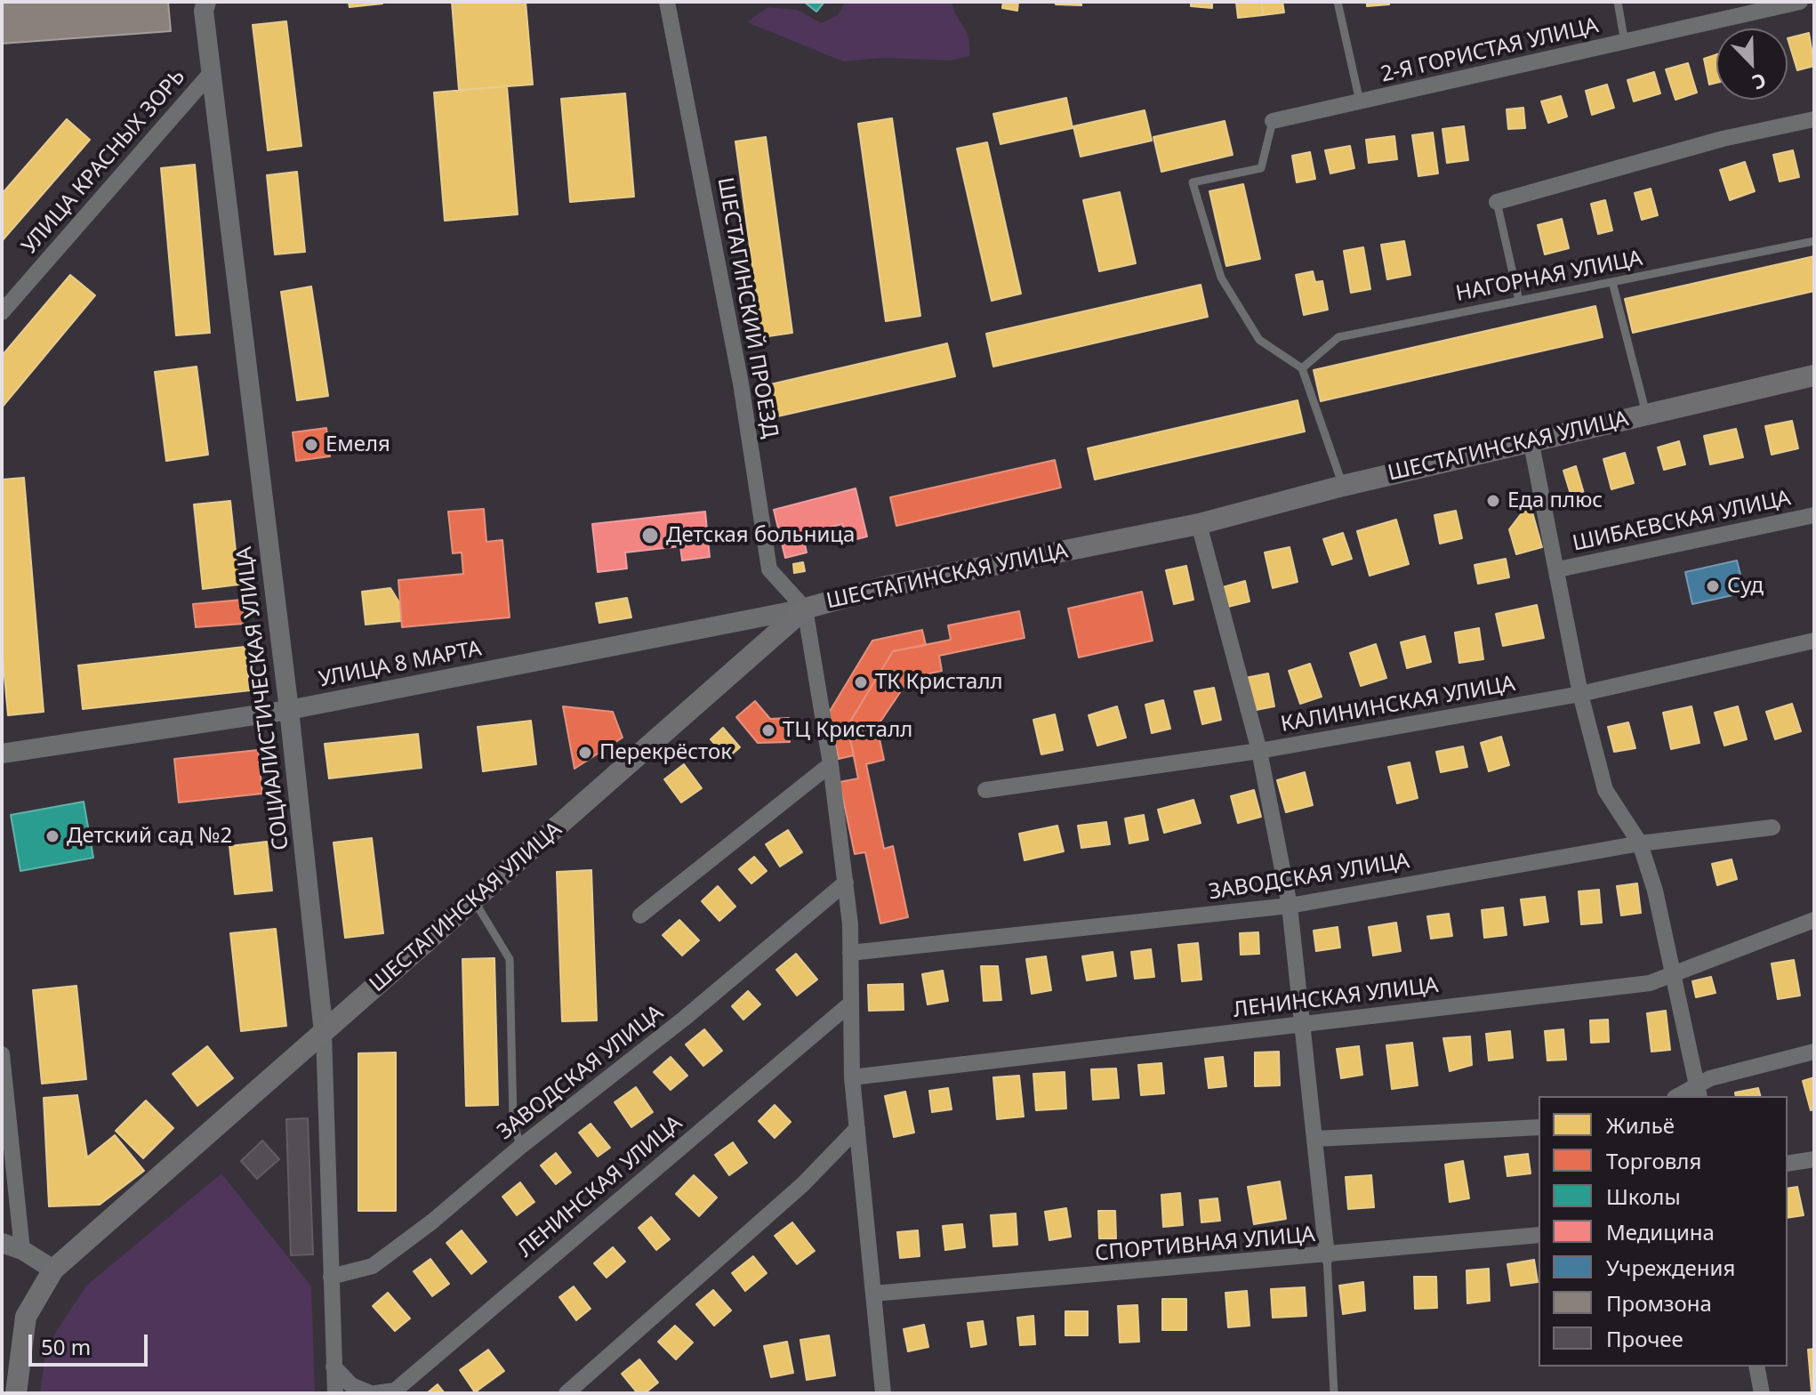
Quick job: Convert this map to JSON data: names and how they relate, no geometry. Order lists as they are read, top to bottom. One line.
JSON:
{"streets":{"main road":["ШЕСТАГИНСКАЯ УЛИЦА"],"street":["2-Я ГОРИСТАЯ УЛИЦА","УЛИЦА КРАСНЫХ ЗОРЬ","ШЕСТАГИНСКИЙ ПРОЕЗД","ШИБАЕВСКАЯ УЛИЦА","УЛИЦА 8 МАРТА","СОЦИАЛИСТИЧЕСКАЯ УЛИЦА","КАЛИНИНСКАЯ УЛИЦА","ЗАВОДСКАЯ УЛИЦА","ЛЕНИНСКАЯ УЛИЦА","СПОРТИВНАЯ УЛИЦА"],"lane":["НАГОРНАЯ УЛИЦА"]},"crossings":[["УЛИЦА КРАСНЫХ ЗОРЬ","СОЦИАЛИСТИЧЕСКАЯ УЛИЦА"],["ШЕСТАГИНСКИЙ ПРОЕЗД","ШЕСТАГИНСКАЯ УЛИЦА"],["ШЕСТАГИНСКИЙ ПРОЕЗД","УЛИЦА 8 МАРТА"],["ШЕСТАГИНСКАЯ УЛИЦА","УЛИЦА 8 МАРТА"],["ШЕСТАГИНСКАЯ УЛИЦА","СОЦИАЛИСТИЧЕСКАЯ УЛИЦА"],["УЛИЦА 8 МАРТА","СОЦИАЛИСТИЧЕСКАЯ УЛИЦА"],["СОЦИАЛИСТИЧЕСКАЯ УЛИЦА","ЗАВОДСКАЯ УЛИЦА"],["СОЦИАЛИСТИЧЕСКАЯ УЛИЦА","ЛЕНИНСКАЯ УЛИЦА"]],"places":["Емеля","Еда плюс","Детская больница","Суд","ТК Кристалл","ТЦ Кристалл","Перекрёсток","Детский сад №2"],"legend":["Жильё","Торговля","Школы","Медицина","Учреждения","Промзона","Прочее"],"scale_bar":"50 m","north":"bottom right"}
